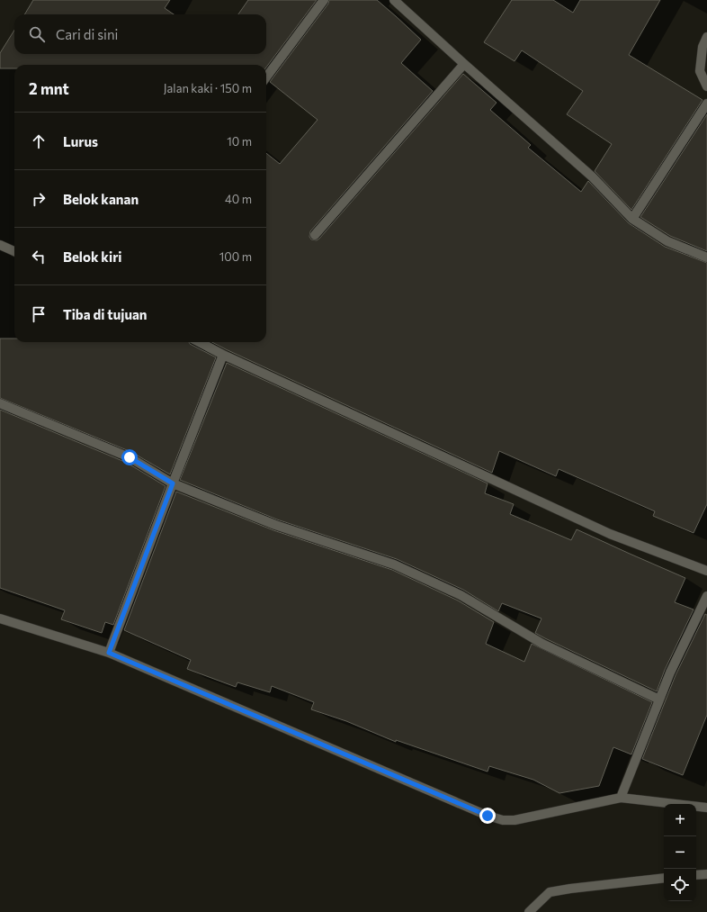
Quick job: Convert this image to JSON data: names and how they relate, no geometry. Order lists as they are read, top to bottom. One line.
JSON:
{"page":{"search":"Cari di sini","heading":["2 mnt","Jalan kaki · 150 m"],"list":[["Lurus","10 m"],["Belok kanan","40 m"],["Belok kiri","100 m"],"Tiba di tujuan"],"map_buttons":["+","−"]}}
